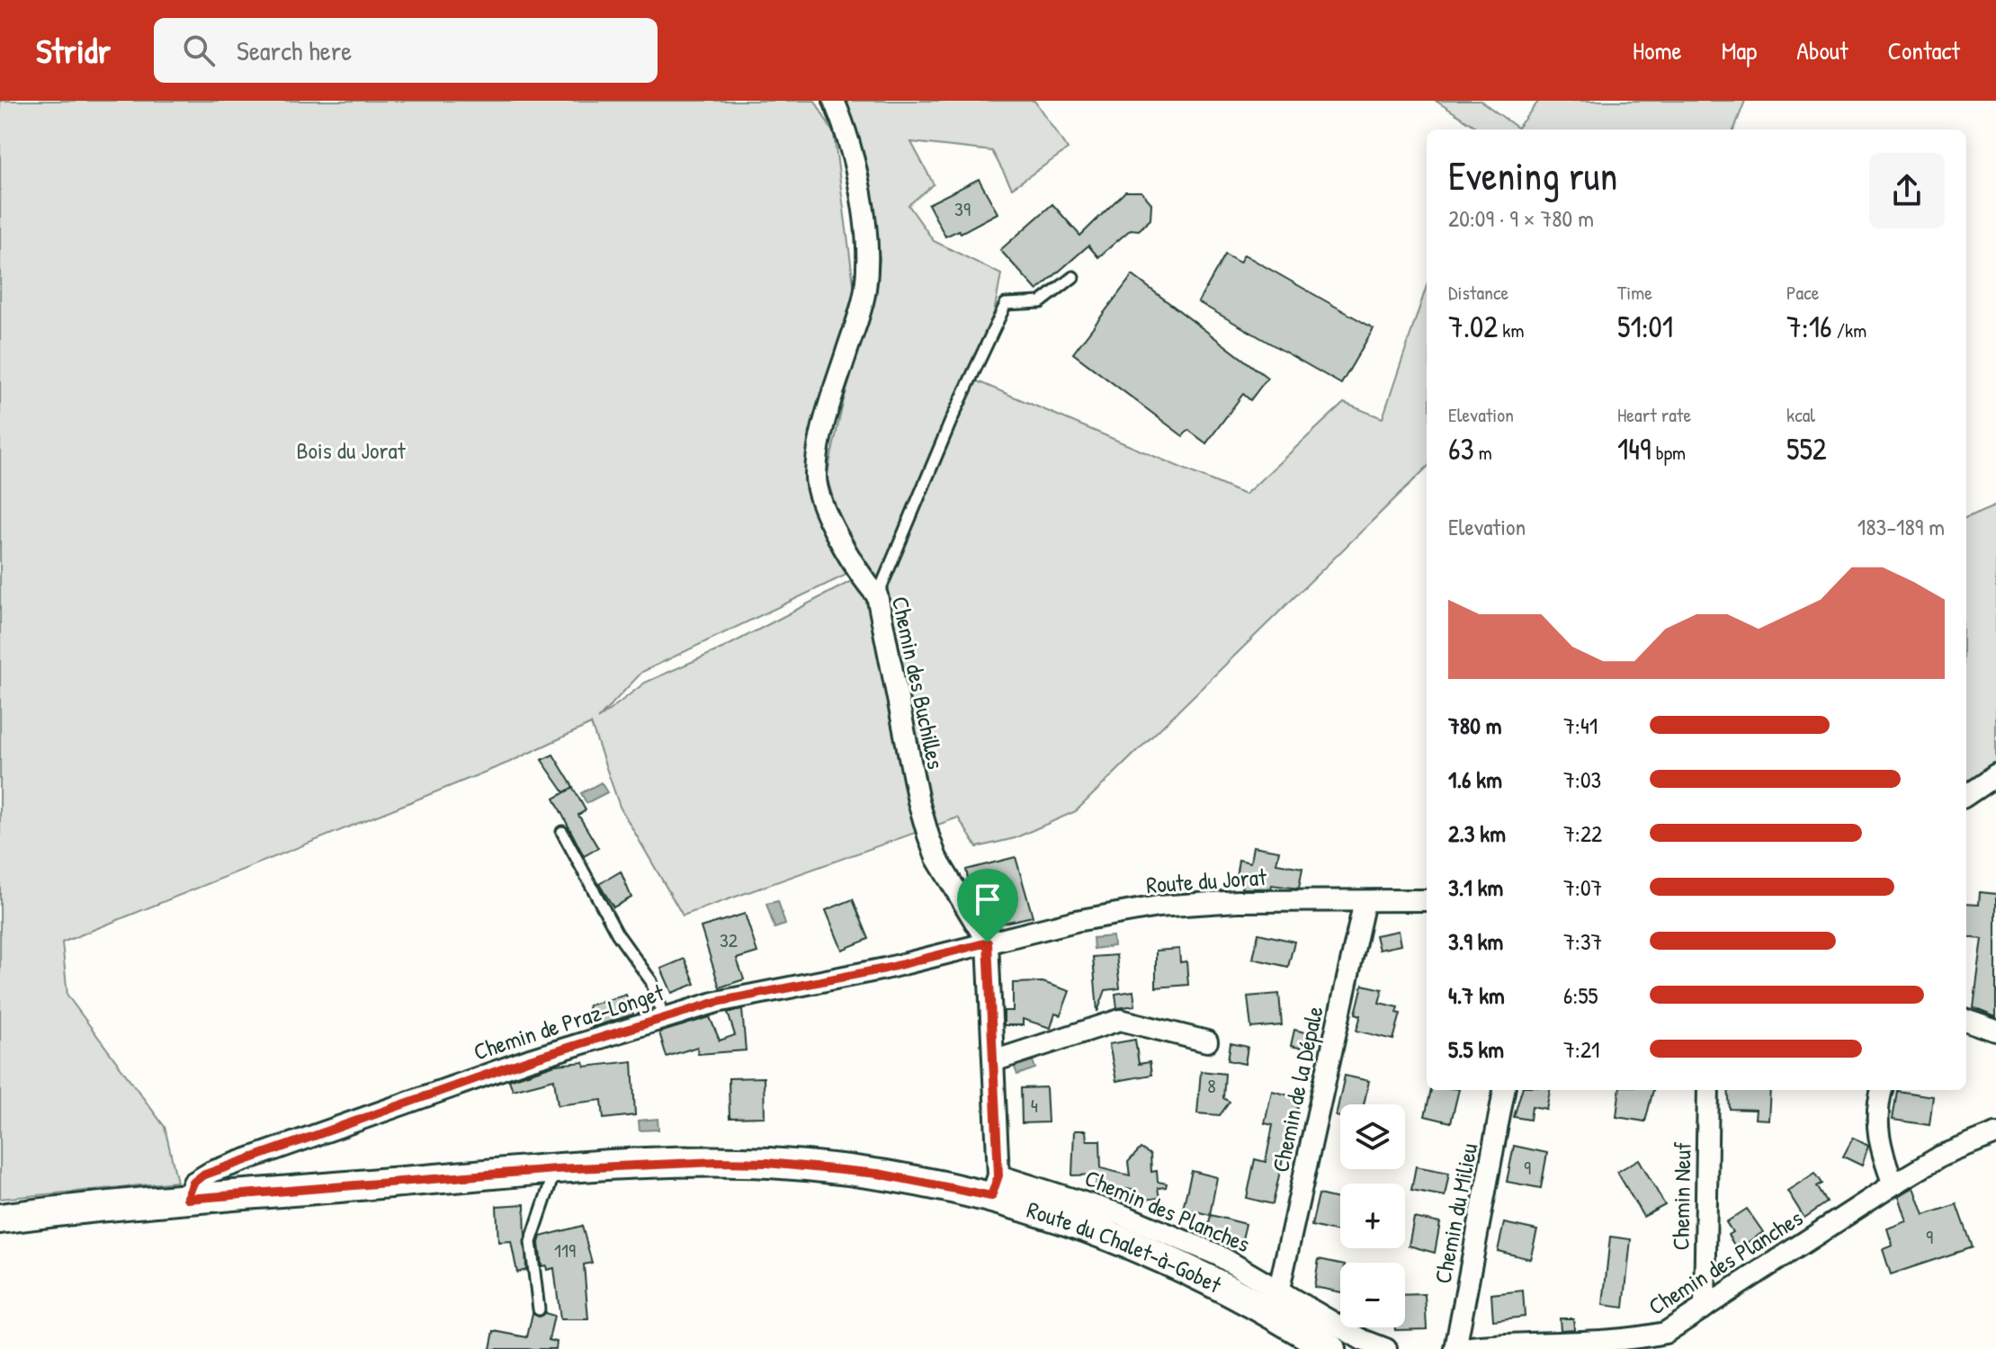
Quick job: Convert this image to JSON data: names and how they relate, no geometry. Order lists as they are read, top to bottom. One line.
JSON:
{"streets":{"main road":["Route du Chalet-à-Gobet"],"street":["Chemin des Buchilles","Route du Jorat","Chemin de Praz-Longet","Chemin de la Dépale","Chemin Neuf","Chemin des Planches","Chemin du Milieu"]},"crossings":[["Chemin des Buchilles","Route du Jorat"],["Chemin des Buchilles","Chemin de Praz-Longet"],["Chemin des Buchilles","Chemin des Planches"],["Chemin des Buchilles","Route du Chalet-à-Gobet"],["Route du Jorat","Chemin de Praz-Longet"],["Route du Jorat","Chemin de la Dépale"],["Chemin de Praz-Longet","Route du Chalet-à-Gobet"],["Chemin de la Dépale","Chemin des Planches"],["Chemin Neuf","Chemin des Planches"],["Chemin des Planches","Chemin du Milieu"],["Chemin des Planches","Route du Chalet-à-Gobet"]],"parks":["Bois du Jorat"],"house_numbers":["39","32","8","4","9","9","119"],"page":{"header":"Stridr","search":"Search here","nav":["Home","Map","About","Contact"],"heading":["Evening run","20:09 · 9 × 780 m"],"stats":[["Distance","7.02 km"],["Time","51:01"],["Pace","7:16 /km"],["Elevation","63 m"],["Heart rate","149 bpm"],["kcal","552"]],"chart":["Elevation","183–189 m"],"list":[{"name":"780 m","note":"7:41"},{"name":"1.6 km","note":"7:03"},{"name":"2.3 km","note":"7:22"},{"name":"3.1 km","note":"7:07"},{"name":"3.9 km","note":"7:37"},{"name":"4.7 km","note":"6:55"},{"name":"5.5 km","note":"7:21"}],"map_buttons":["+","−"]}}
